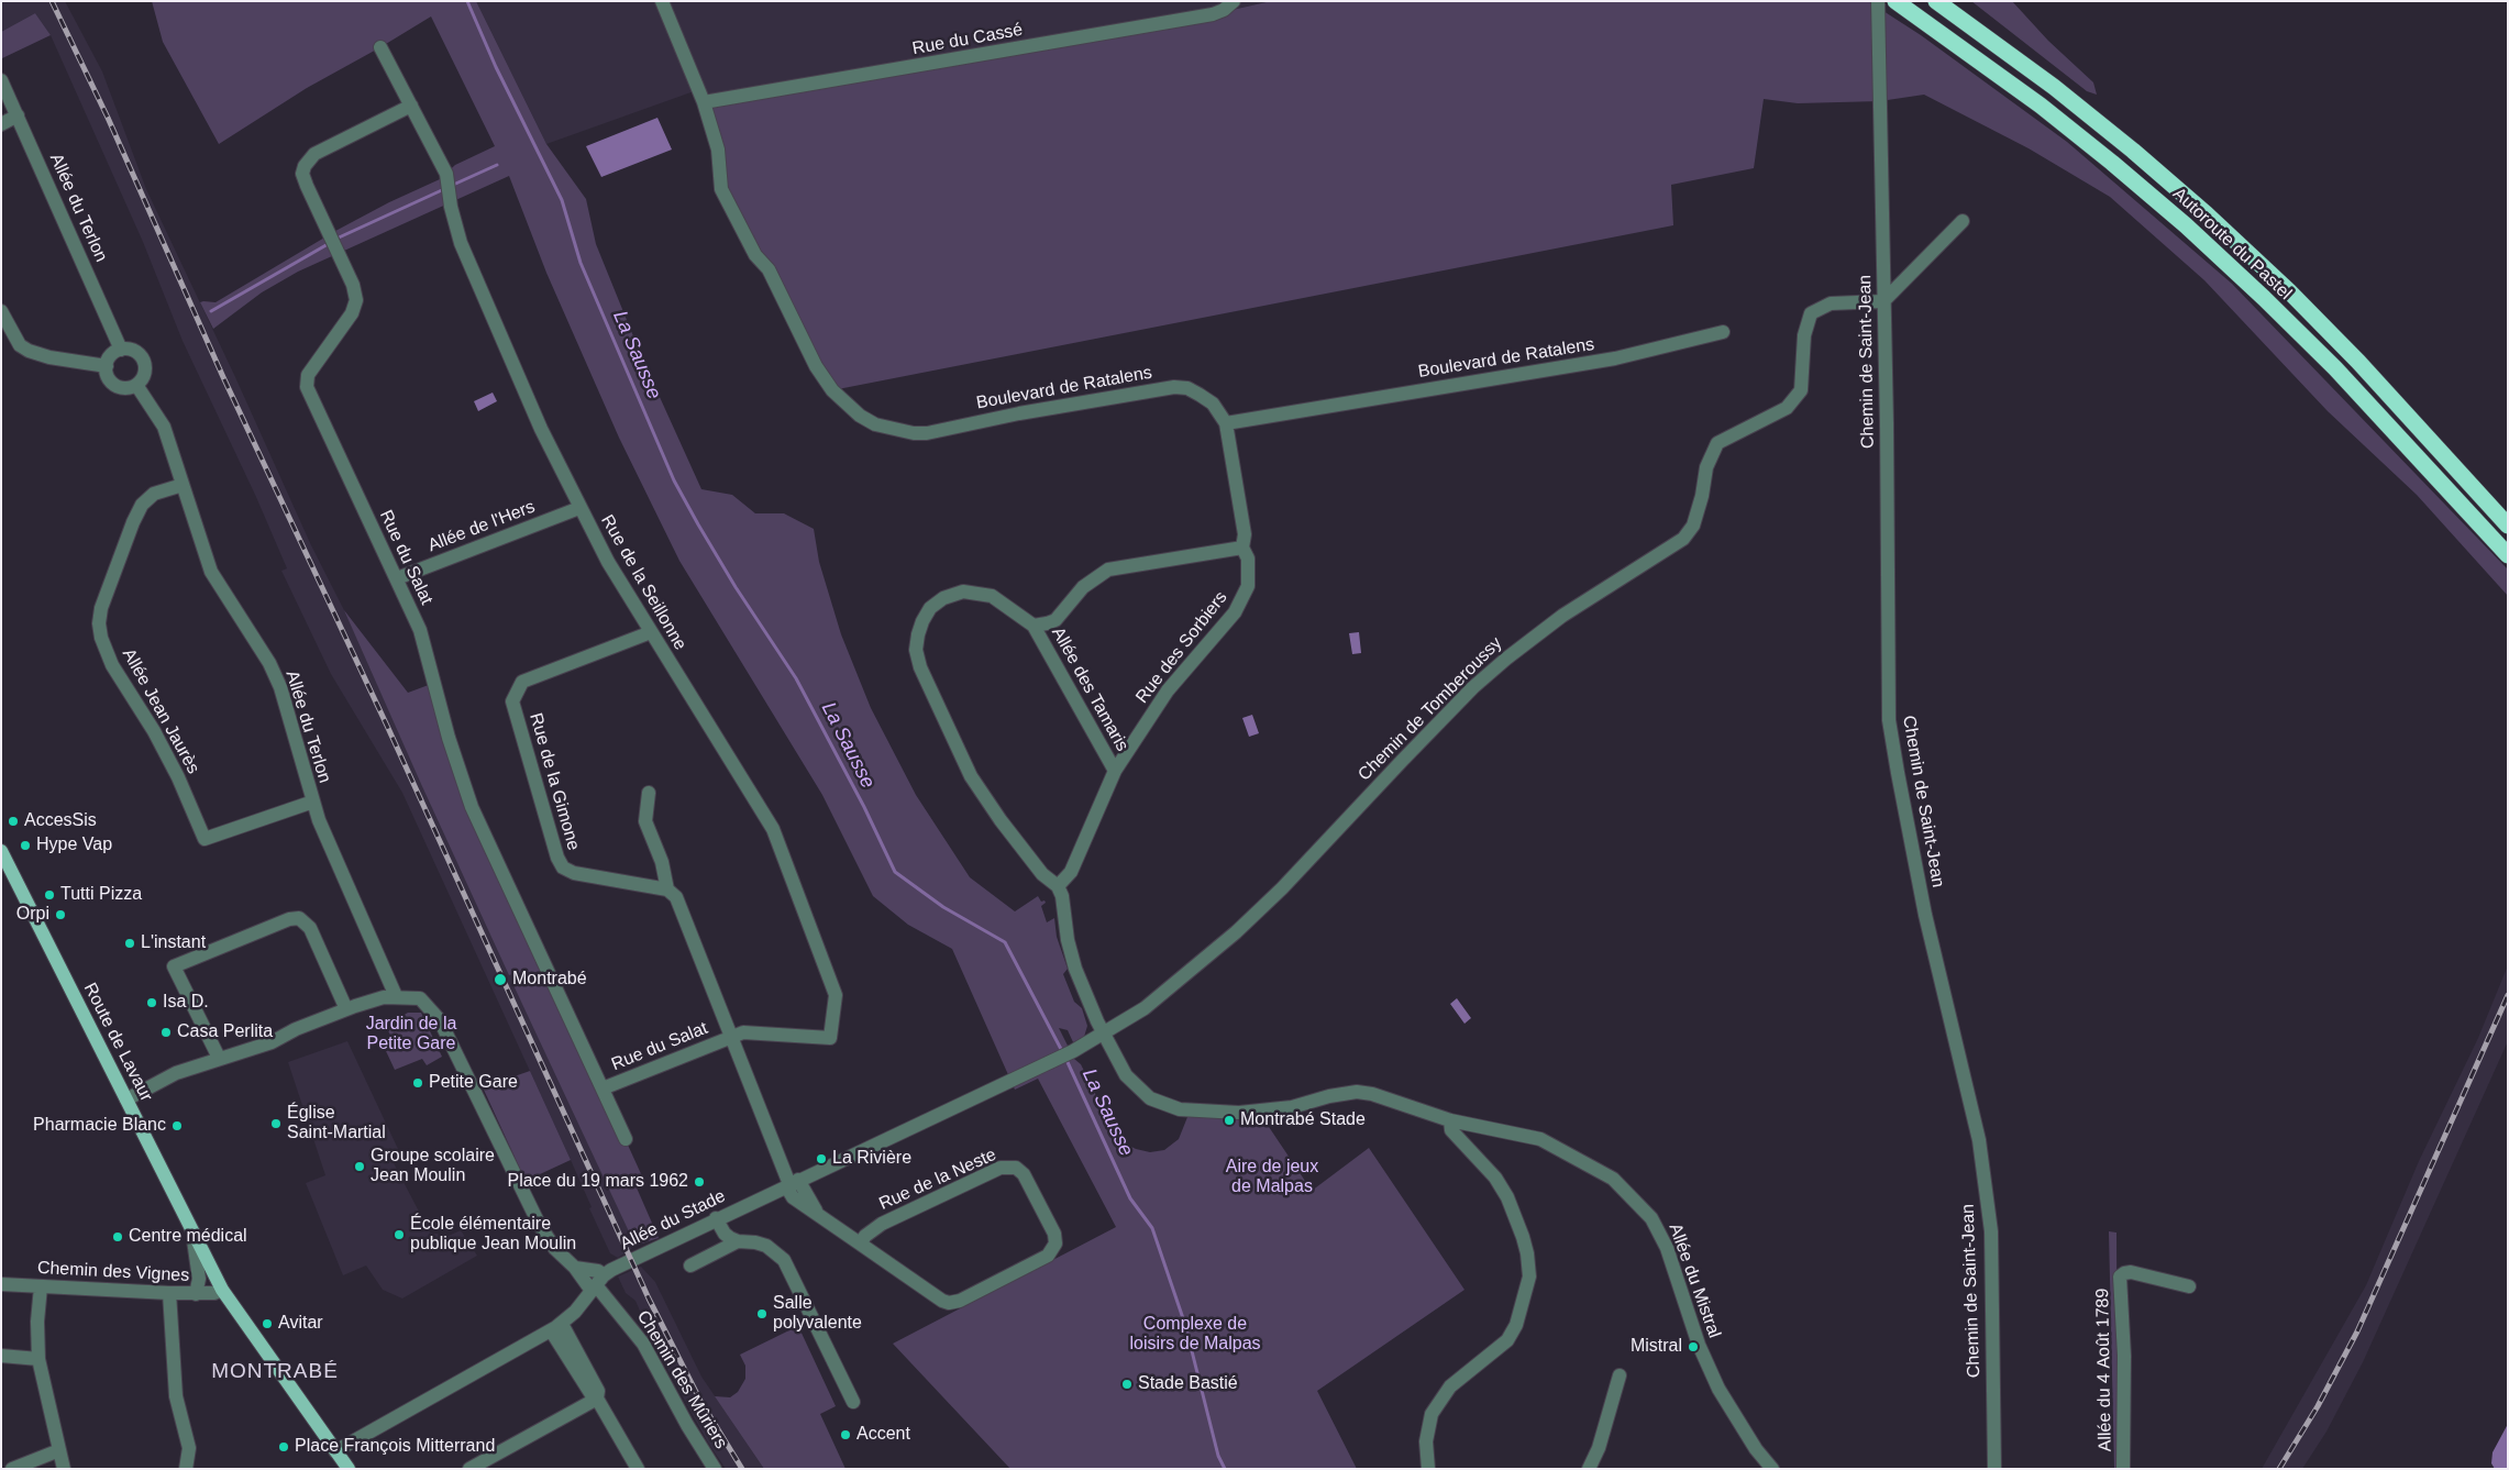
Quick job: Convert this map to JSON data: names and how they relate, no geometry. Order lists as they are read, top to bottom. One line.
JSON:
{"streets":{"highway":["Autoroute du Pastel"],"main road":["Route de Lavaur"],"street":["Rue du Cassé","Allée du Terlon","Boulevard de Ratalens","Chemin de Saint-Jean","Allée de l'Hers","Rue du Salat","Rue de la Seillonne","Rue des Sorbiers","Allée des Tamaris","Chemin de Tomberoussy","Allée Jean Jaurès","Rue de la Gimone","Rue de la Neste","Allée du Stade","Chemin des Vignes","Allée du Mistral","Allée du 4 Août 1789","Chemin des Mûriers"]},"crossings":[["Rue du Cassé","Boulevard de Ratalens"],["Allée du Terlon","Allée Jean Jaurès"],["Allée du Terlon","Chemin des Mûriers"],["Boulevard de Ratalens","Rue des Sorbiers"],["Chemin de Saint-Jean","Chemin de Tomberoussy"],["Allée de l'Hers","Rue du Salat"],["Allée de l'Hers","Rue de la Seillonne"],["Rue du Salat","Rue de la Seillonne"],["Rue de la Seillonne","Rue de la Gimone"],["Rue des Sorbiers","Allée des Tamaris"],["Chemin de Tomberoussy","Allée du Stade"],["Chemin de Tomberoussy","Allée du Mistral"],["Route de Lavaur","Allée du Stade"],["Route de Lavaur","Chemin des Vignes"],["Rue de la Neste","Allée du Stade"],["Allée du Stade","Allée du Mistral"],["Allée du Stade","Chemin des Mûriers"]],"districts":["MONTRABÉ"],"water":["La Sausse"],"parks":["Jardin de la Petite Gare","Aire de jeux de Malpas","Complexe de loisirs de Malpas"],"places":["AccesSis","Hype Vap","Tutti Pizza","Orpi","L'instant","Montrabé","Isa D.","Casa Perlita","Petite Gare","Montrabé Stade","Église Saint-Martial","Pharmacie Blanc","La Rivière","Groupe scolaire Jean Moulin","Place du 19 mars 1962","École élémentaire publique Jean Moulin","Centre médical","Salle polyvalente","Avitar","Mistral","Stade Bastié","Accent","Place François Mitterrand"]}
